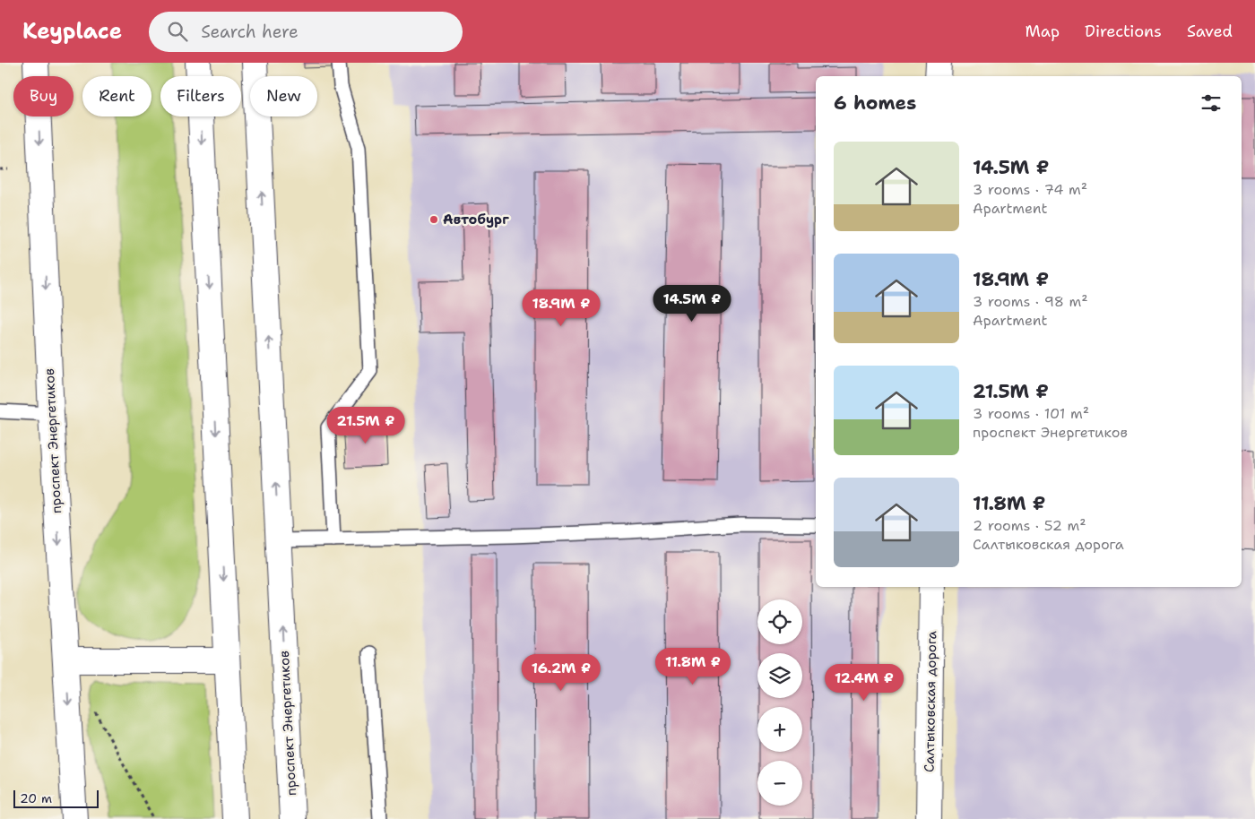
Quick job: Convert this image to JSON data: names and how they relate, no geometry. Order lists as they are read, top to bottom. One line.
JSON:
{"streets":{"main road":["проспект Энергетиков","Салтыковская дорога"]},"places":["Автобург"],"scale_bar":"20 m","page":{"header":"Keyplace","search":"Search here","nav":["Map","Directions","Saved"],"chip":["Buy","Rent","Filters","New"],"heading":"6 homes","list":[{"name":"14.5M ₽","note":"3 rooms · 74 m² · Apartment"},{"name":"18.9M ₽","note":"3 rooms · 98 m² · Apartment"},{"name":"21.5M ₽","note":"3 rooms · 101 m² · проспект Энергетиков"},{"name":"11.8M ₽","note":"2 rooms · 52 m² · Салтыковская дорога"}],"price":["14.5M ₽","18.9M ₽","21.5M ₽","11.8M ₽","16.2M ₽","12.4M ₽"],"map_buttons":["+","−"],"scale":"20 m"}}
